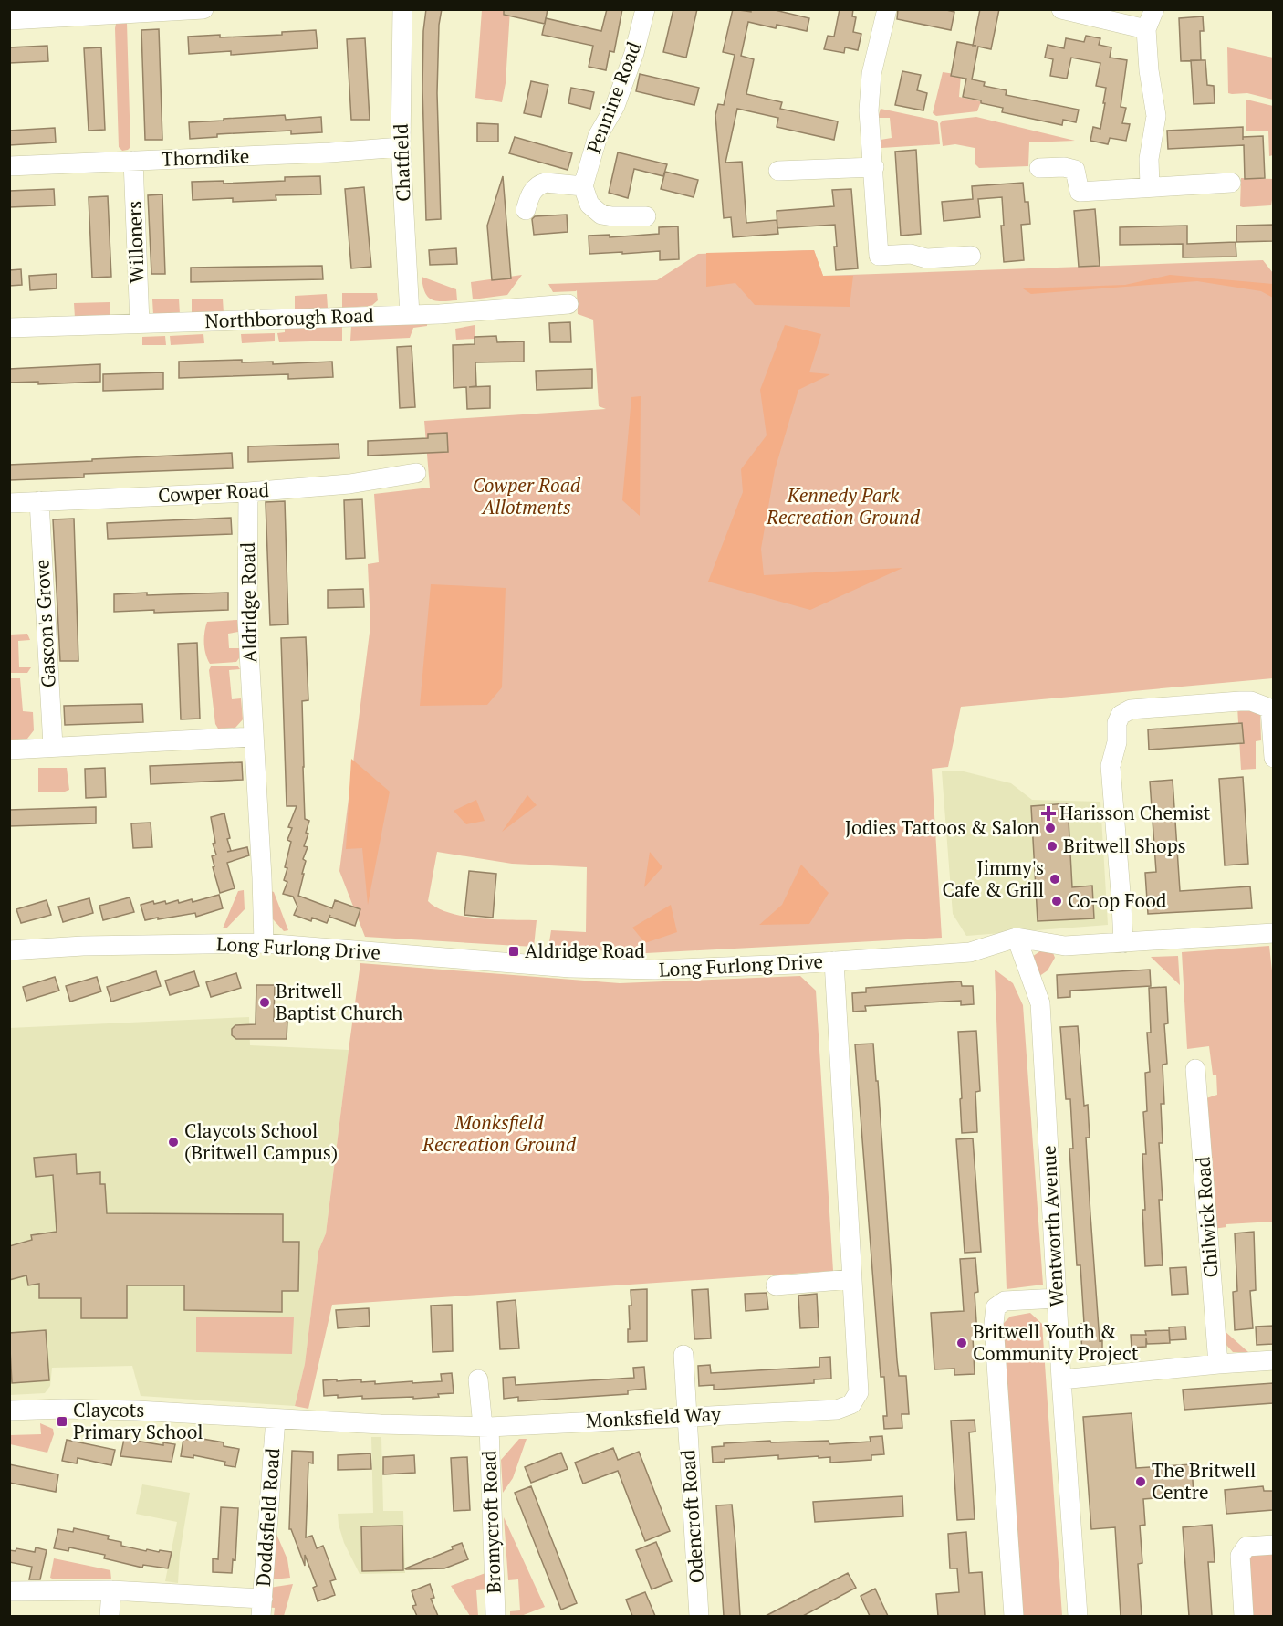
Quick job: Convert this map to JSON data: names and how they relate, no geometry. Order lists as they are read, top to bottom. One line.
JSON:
{"streets":{"street":["Pennine Road","Thorndike","Chatfield","Willoners","Northborough Road","Cowper Road","Aldridge Road","Gascon's Grove","Long Furlong Drive","Chilwick Road","Wentworth Avenue","Monksfield Way","Odencroft Road","Doddsfield Road","Bromycroft Road"]},"crossings":[["Thorndike","Chatfield"],["Thorndike","Willoners"],["Chatfield","Northborough Road"],["Willoners","Northborough Road"],["Cowper Road","Aldridge Road"],["Cowper Road","Gascon's Grove"],["Aldridge Road","Long Furlong Drive"],["Long Furlong Drive","Wentworth Avenue"],["Long Furlong Drive","Monksfield Way"],["Monksfield Way","Odencroft Road"],["Monksfield Way","Doddsfield Road"],["Monksfield Way","Bromycroft Road"]],"parks":["Cowper Road Allotments","Kennedy Park Recreation Ground","Monksfield Recreation Ground"],"places":{"health":["Harisson Chemist"],"other":["Jodies Tattoos & Salon","Britwell Shops","Jimmy's Cafe & Grill","Co-op Food","Britwell Baptist Church","Claycots School (Britwell Campus)","Britwell Youth & Community Project","The Britwell Centre"],"transit":["Aldridge Road","Claycots Primary School"]}}
